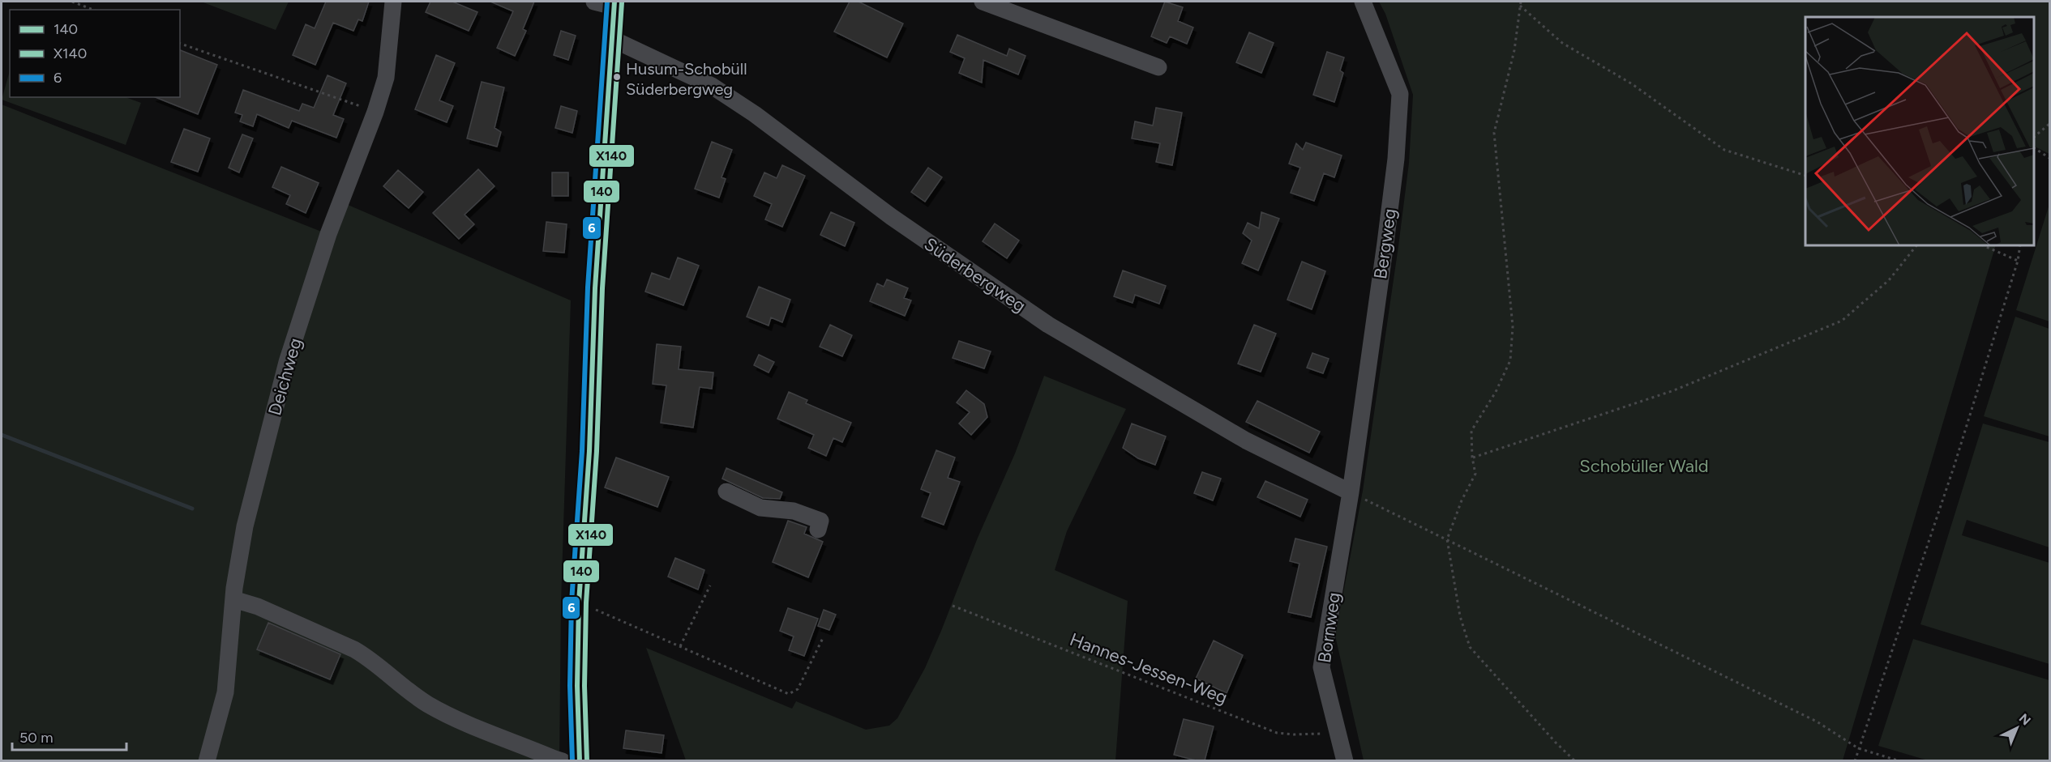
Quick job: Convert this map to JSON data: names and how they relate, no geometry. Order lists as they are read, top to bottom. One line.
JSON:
{"streets":{"street":["Bergweg","Süderbergweg","Deichweg","Bornweg"],"path":["Hannes-Jessen-Weg"]},"crossings":[["Bergweg","Süderbergweg"],["Bergweg","Bornweg"],["Süderbergweg","Bornweg"],["Bornweg","Hannes-Jessen-Weg"]],"parks":["Schobüller Wald"],"places":["Husum-Schobüll Süderbergweg"],"lines":["transit line 140","transit line 6","transit line X140"],"legend":["140","X140","6"],"scale_bar":"50 m","north":"top right"}
